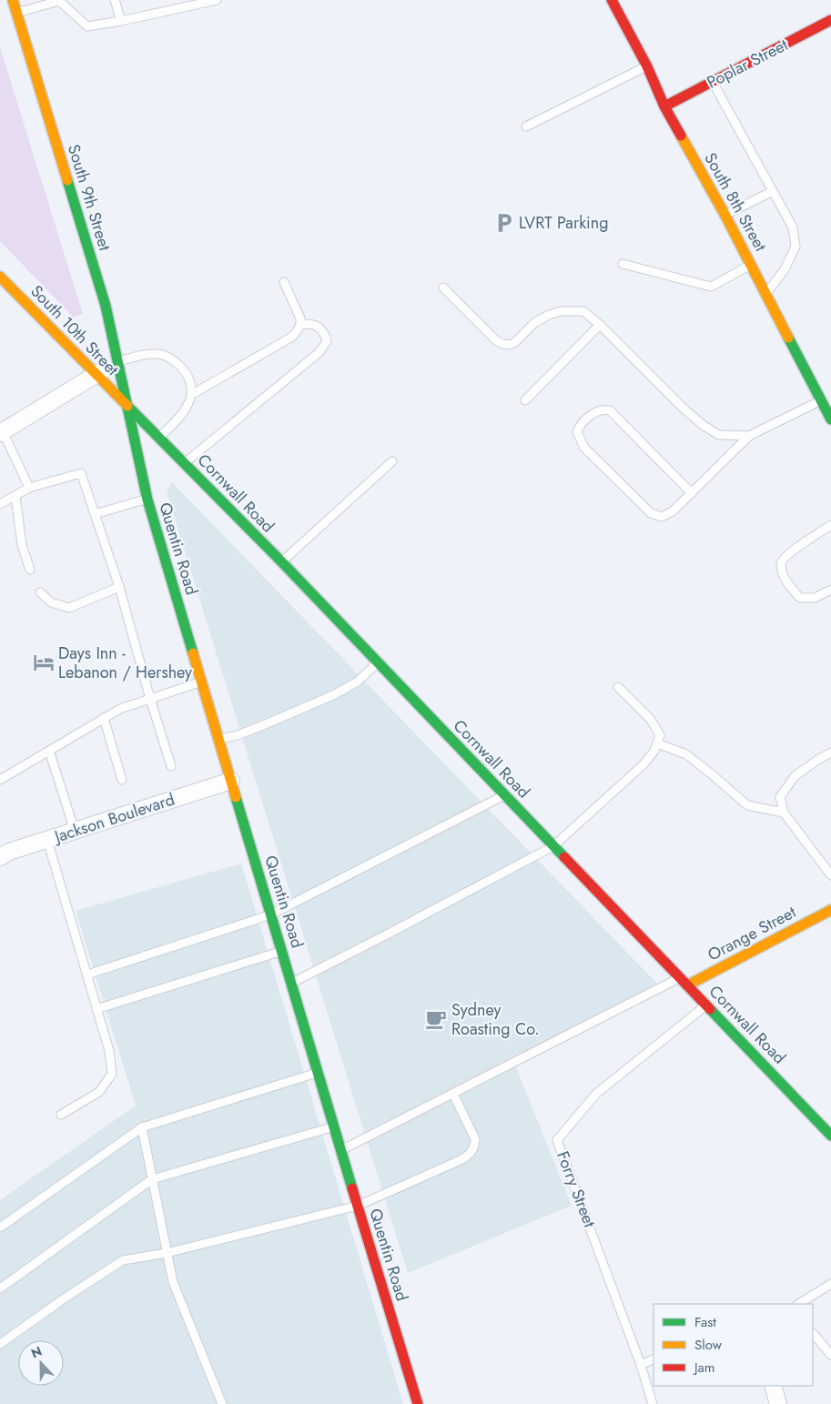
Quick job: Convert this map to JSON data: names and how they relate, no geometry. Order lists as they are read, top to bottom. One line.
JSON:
{"streets":{"main road":["Poplar Street","South 9th Street","South 8th Street","South 10th Street","Cornwall Road","Quentin Road","Orange Street"],"street":["Jackson Boulevard"],"lane":["Forry Street"]},"crossings":[["Poplar Street","South 8th Street"],["South 9th Street","South 10th Street"],["South 9th Street","Cornwall Road"],["South 9th Street","Quentin Road"],["South 10th Street","Cornwall Road"],["South 10th Street","Quentin Road"],["Cornwall Road","Quentin Road"],["Cornwall Road","Orange Street"],["Cornwall Road","Forry Street"],["Quentin Road","Jackson Boulevard"]],"places":{"parking":["LVRT Parking"],"hotel":["Days Inn - Lebanon / Hershey"],"cafe":["Sydney Roasting Co."]},"legend":["Fast","Slow","Jam"],"north":"top"}
